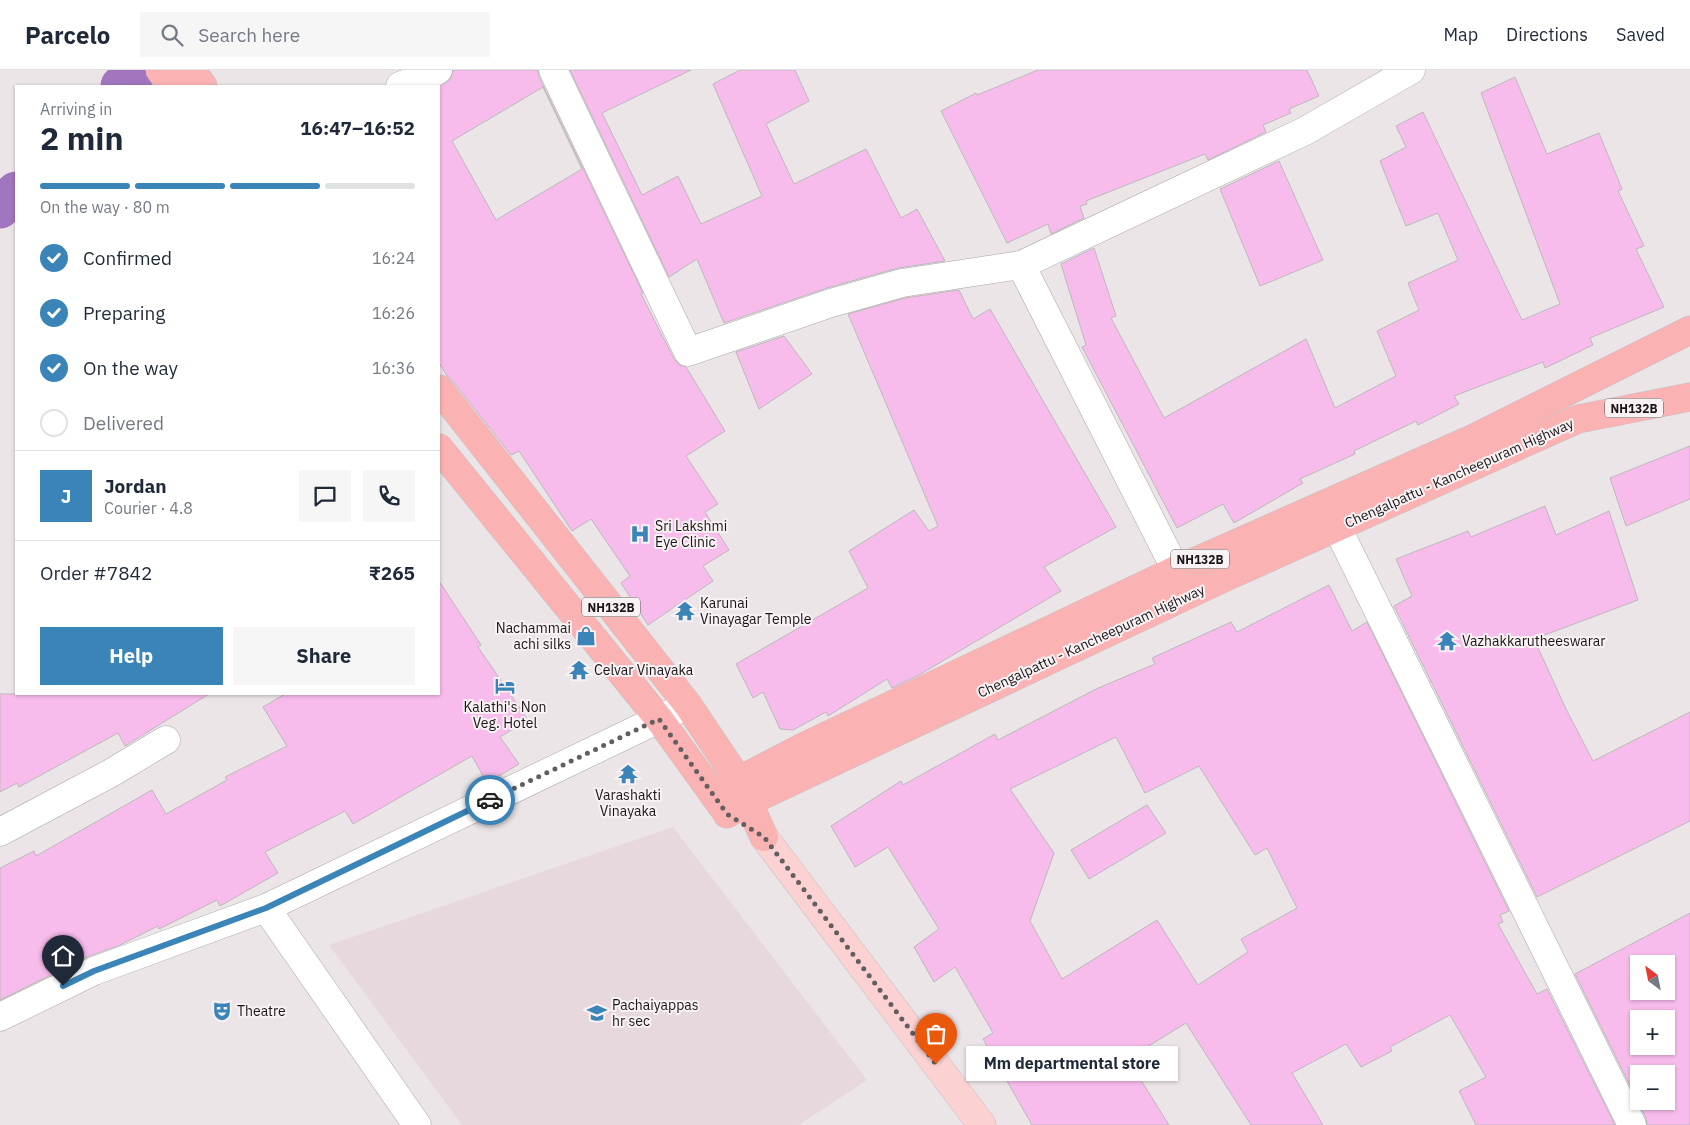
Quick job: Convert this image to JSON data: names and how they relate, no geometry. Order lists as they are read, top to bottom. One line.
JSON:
{"streets":{"highway":["NH132B","Chengalpattu - Kancheepuram Highway"]},"crossings":[["NH132B","Chengalpattu - Kancheepuram Highway"]],"places":{"hospital":["Sri Lakshmi Eye Clinic"],"temple":["Karunai Vinayagar Temple","Vazhakkarutheeswarar","Celvar Vinayaka","Varashakti Vinayaka"],"shop":["Nachammai achi silks"],"hotel":["Kalathi's Non Veg. Hotel"],"theatre":["Theatre"],"school or university":["Pachaiyappas hr sec"],"other":["Mm departmental store"]},"north":"top left","page":{"header":"Parcelo","search":"Search here","nav":["Map","Directions","Saved"],"heading":["2 min","Arriving in","16:47–16:52"],"panel":["Jordan","Courier · 4.8","Order #7842","₹265"],"bar":"On the way · 80 m","list":[["Confirmed","16:24"],["Preparing","16:26"],["On the way","16:36"],"Delivered"],"round":"J","buttons":["Help","Share"],"map_buttons":["+","−"],"bubble":"Mm departmental store"}}
